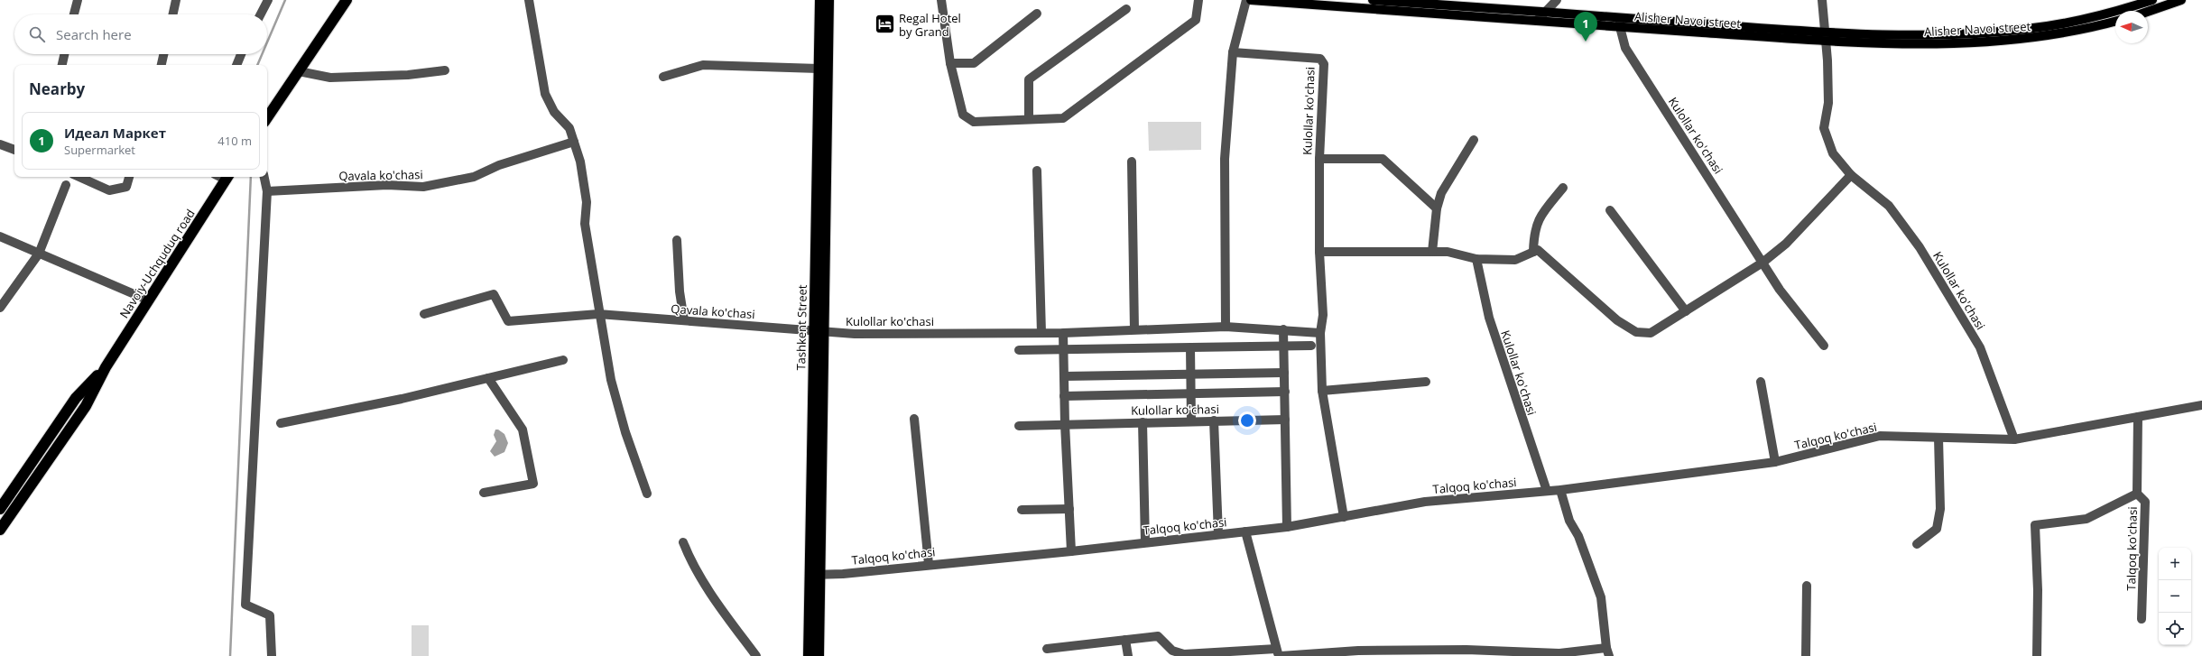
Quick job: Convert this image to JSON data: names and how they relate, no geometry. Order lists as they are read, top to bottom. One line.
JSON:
{"streets":{"highway":["Navoiy-Uchquduq road","Tashkent Street"],"main road":["Alisher Navoi street"],"street":["Kulollar ko'chasi","Qavala ko'chasi","Talqoq ko'chasi"]},"crossings":[["Alisher Navoi street","Kulollar ko'chasi"],["Kulollar ko'chasi","Qavala ko'chasi"],["Kulollar ko'chasi","Tashkent Street"],["Kulollar ko'chasi","Talqoq ko'chasi"],["Qavala ko'chasi","Tashkent Street"],["Tashkent Street","Talqoq ko'chasi"]],"places":{"hotel":["Regal Hotel by Grand"]},"north":"left","page":{"pins":"1","search":"Search here","heading":"Nearby","list":[{"mark":"1","name":"Идеал Маркет","note":"Supermarket","value":"410 m"}],"map_buttons":["+","−"]}}
